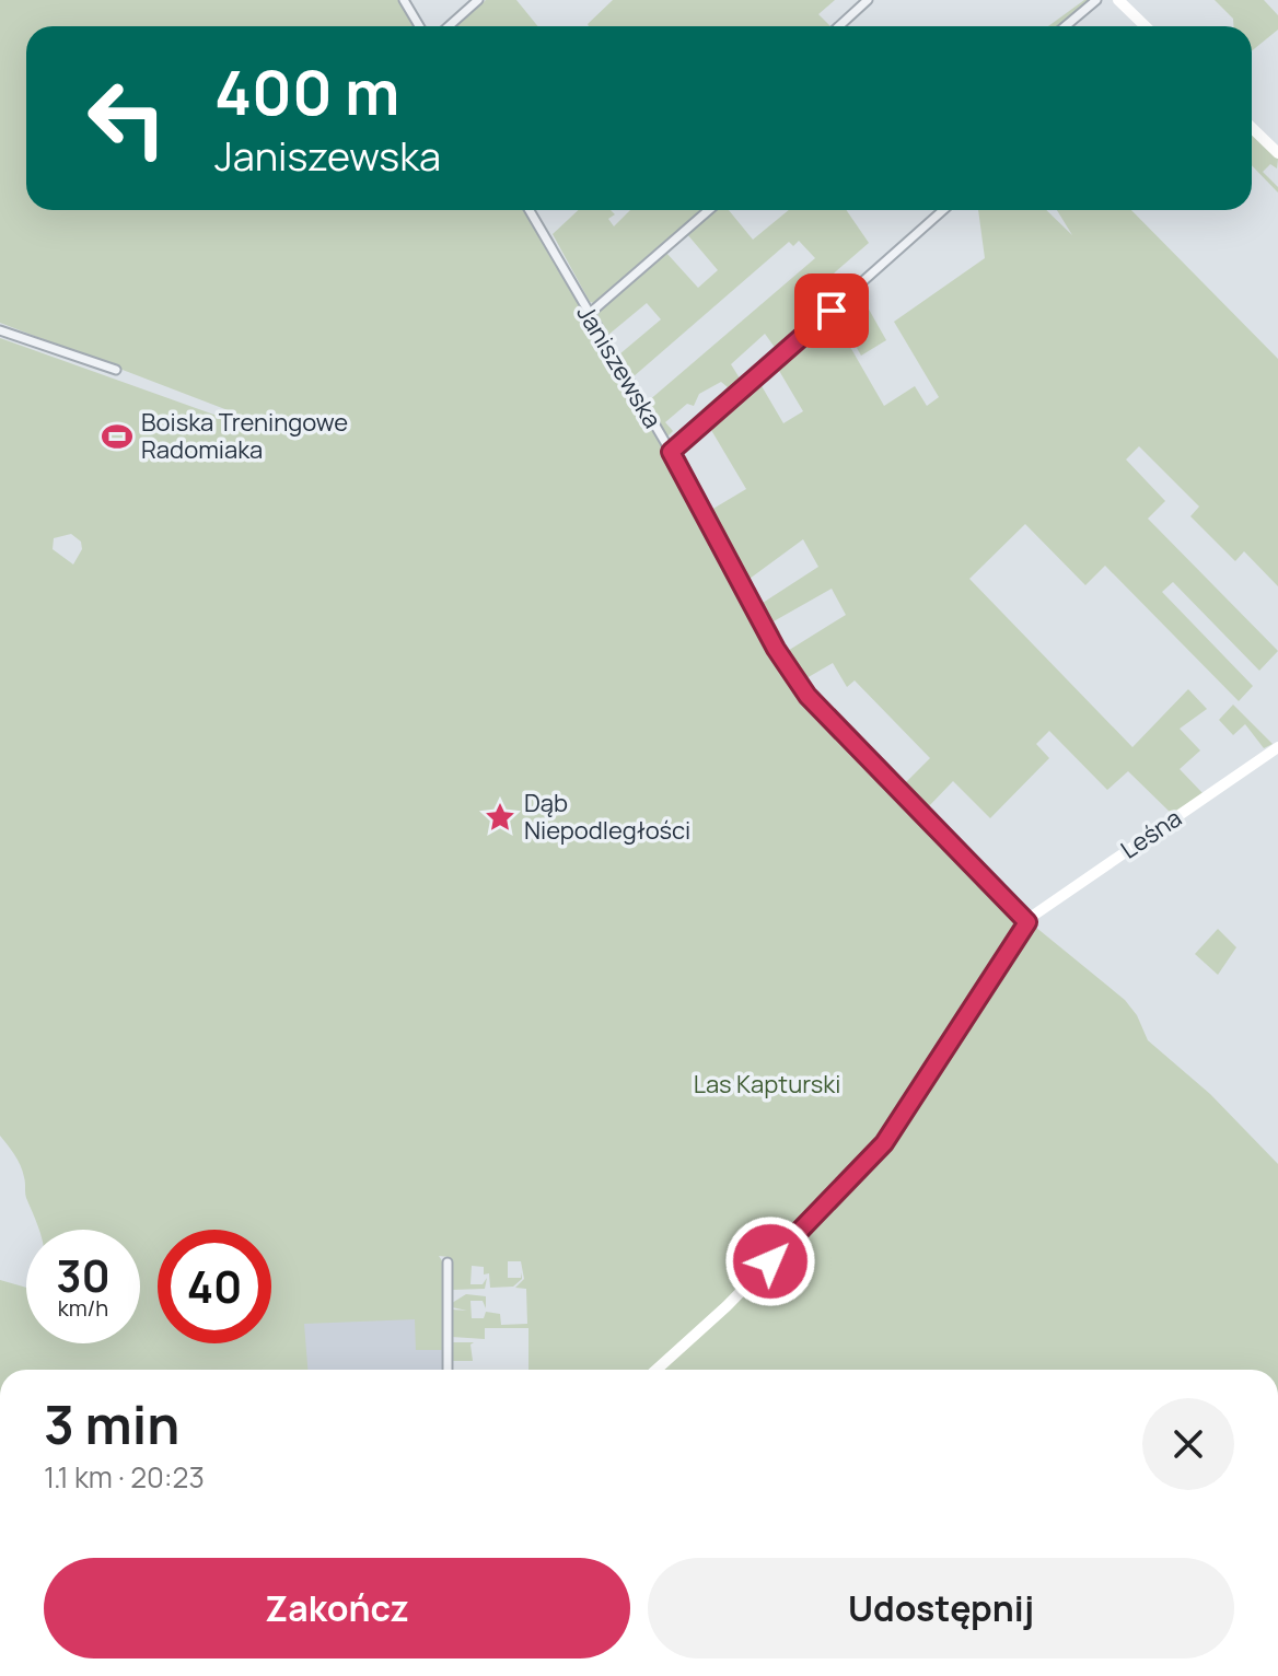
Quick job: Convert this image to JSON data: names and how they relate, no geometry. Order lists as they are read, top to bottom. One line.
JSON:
{"streets":{"street":["Janiszewska","Leśna"]},"crossings":[["Janiszewska","Leśna"]],"parks":["Las Kapturski"],"places":{"sports":["Boiska Treningowe Radomiaka"],"place":["Dąb Niepodległości"]},"page":{"turn":["400 m","Janiszewska"],"speed":"30 km/h","limit":"40","heading":["3 min","1.1 km · 20:23"],"buttons":["Zakończ","Udostępnij"]}}
